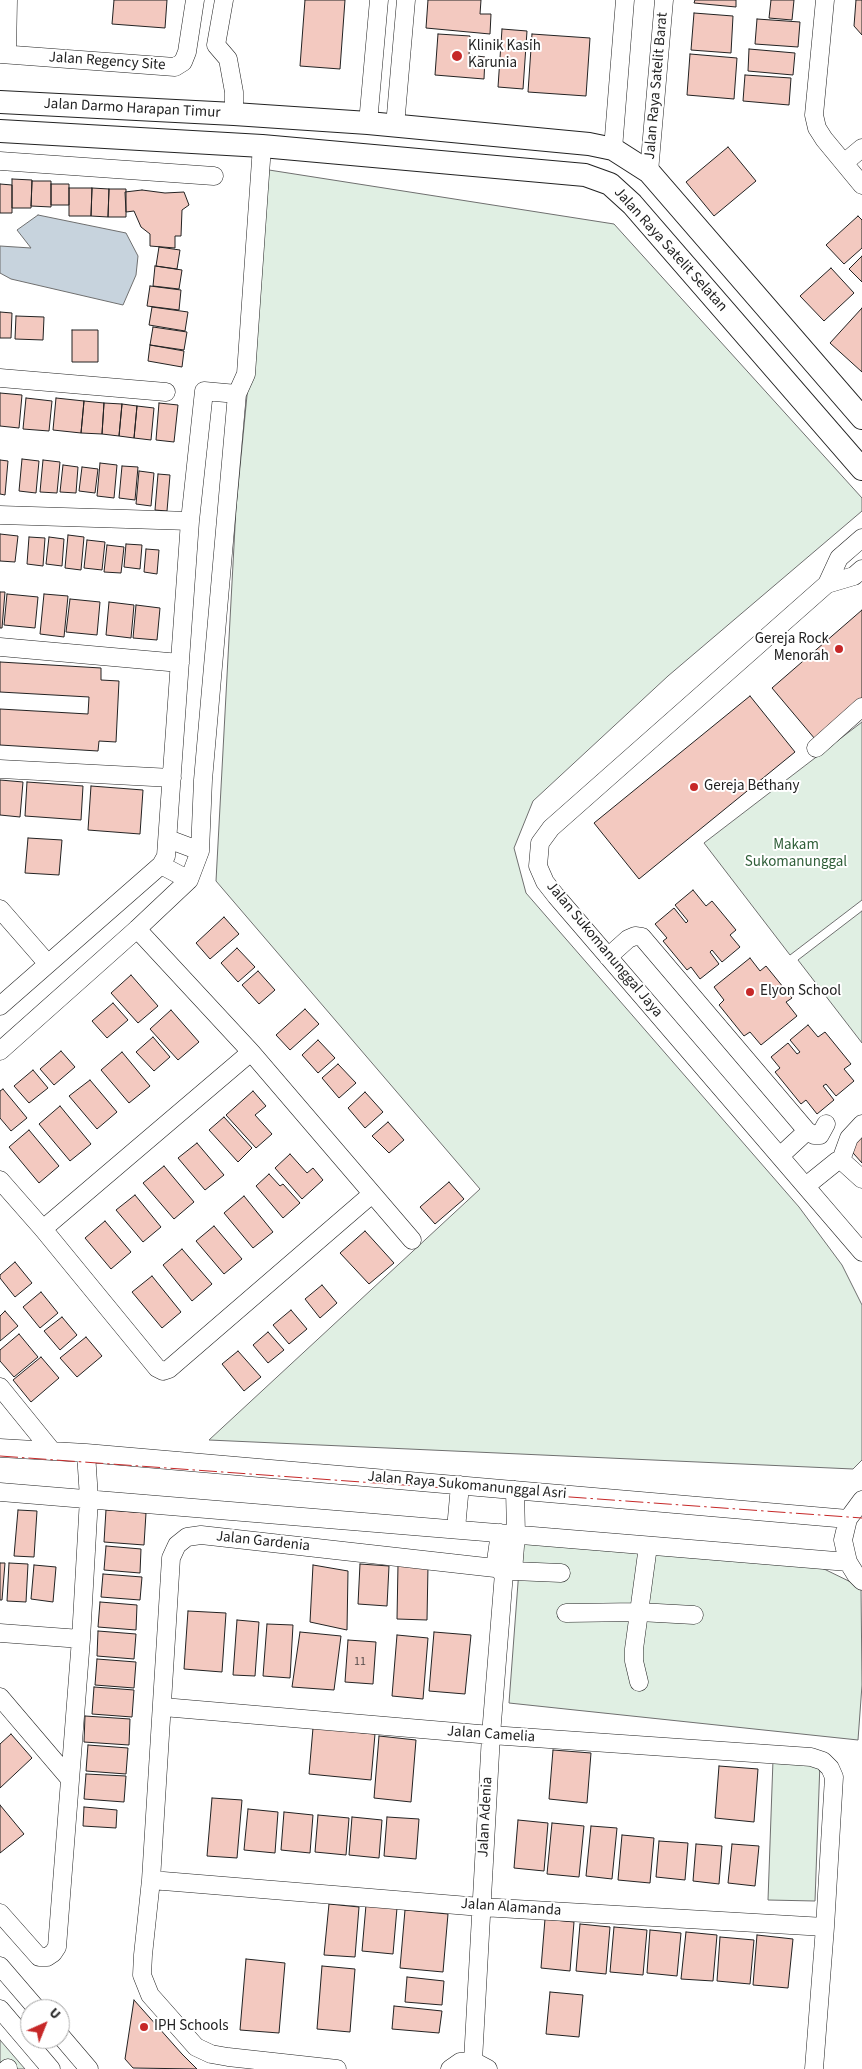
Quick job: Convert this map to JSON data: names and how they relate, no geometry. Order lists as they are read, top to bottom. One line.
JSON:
{"streets":{"main road":["Jalan Darmo Harapan Timur","Jalan Raya Satelit Selatan"],"street":["Jalan Regency Site","Jalan Raya Satelit Barat","Jalan Sukomanunggal Jaya","Jalan Raya Sukomanunggal Asri","Jalan Gardenia","Jalan Camelia","Jalan Adenia","Jalan Alamanda"]},"crossings":[["Jalan Darmo Harapan Timur","Jalan Raya Satelit Selatan"],["Jalan Raya Sukomanunggal Asri","Jalan Adenia"],["Jalan Gardenia","Jalan Camelia"],["Jalan Gardenia","Jalan Adenia"],["Jalan Camelia","Jalan Adenia"],["Jalan Camelia","Jalan Alamanda"],["Jalan Adenia","Jalan Alamanda"]],"parks":["Makam Sukomanunggal"],"places":["Klinik Kasih Karunia","Gereja Rock Menorah","Gereja Bethany","Elyon School","IPH Schools"],"house_numbers":["11"],"north":"top right"}
